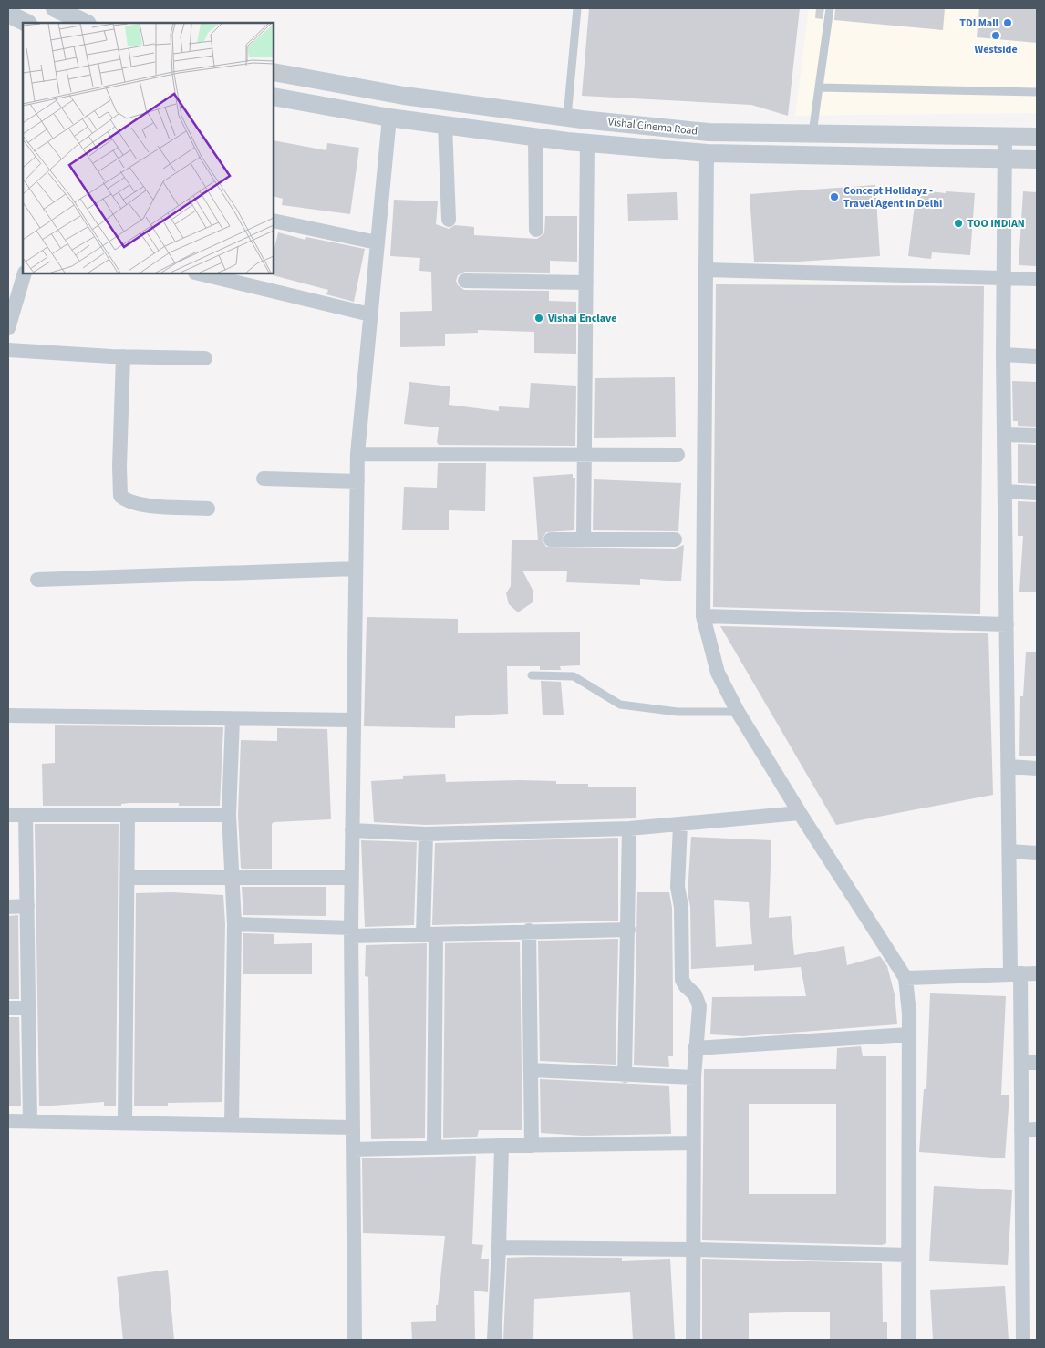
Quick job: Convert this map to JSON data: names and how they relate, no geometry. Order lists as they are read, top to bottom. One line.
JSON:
{"streets":{"street":["Vishal Cinema Road"]},"places":["TDI Mall","Westside","Concept Holidayz - Travel Agent in Delhi","TOO INDIAN","Vishai Enclave"]}
